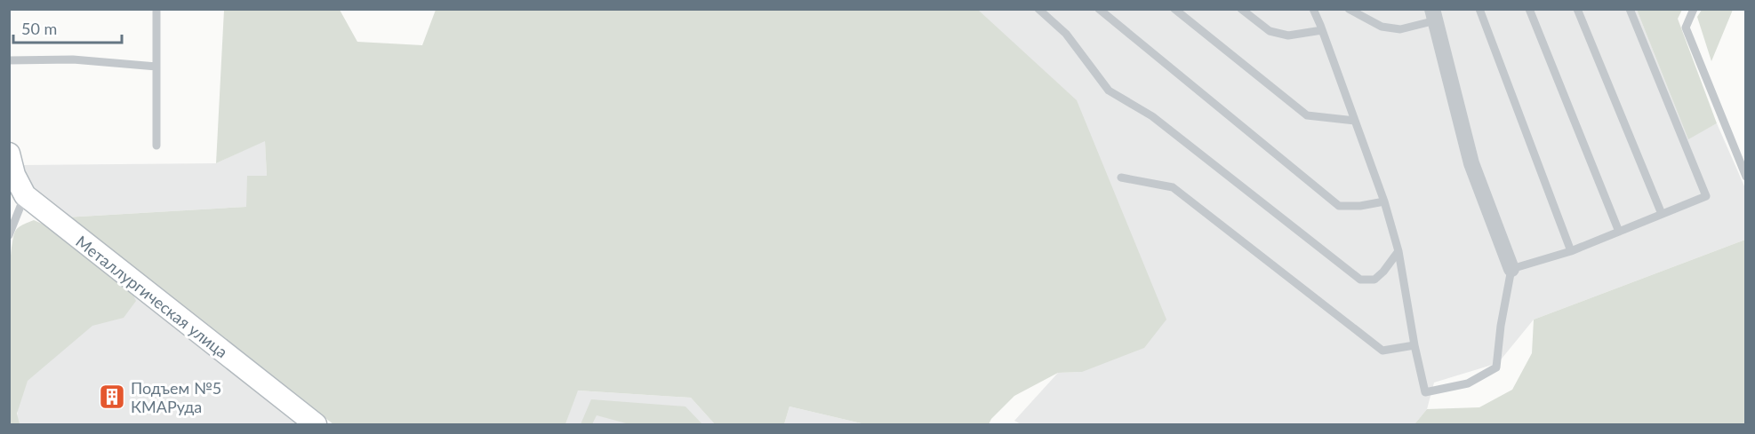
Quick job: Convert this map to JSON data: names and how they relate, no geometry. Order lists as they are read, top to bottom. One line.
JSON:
{"streets":{"street":["Металлургическая улица"]},"places":{"building":["Подъем №5 КМАРуда"]},"scale_bar":"50 m"}
